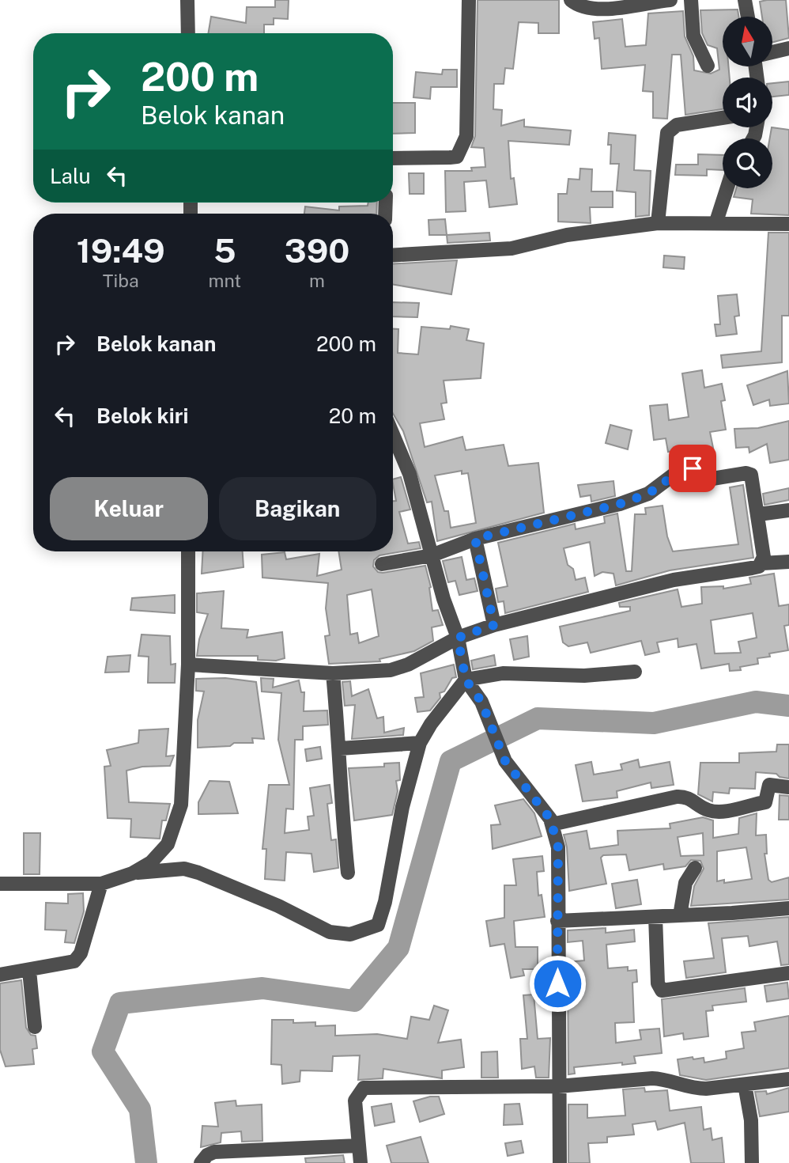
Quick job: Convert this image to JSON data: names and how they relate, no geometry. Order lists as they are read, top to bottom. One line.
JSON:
{"north":"top","page":{"turn":["200 m","Belok kanan"],"then":"Lalu","eta":["19:49","Tiba","5","mnt","390","m"],"list":[{"name":"Belok kanan","value":"200 m"},{"name":"Belok kiri","value":"20 m"}],"buttons":["Keluar","Bagikan"]}}
